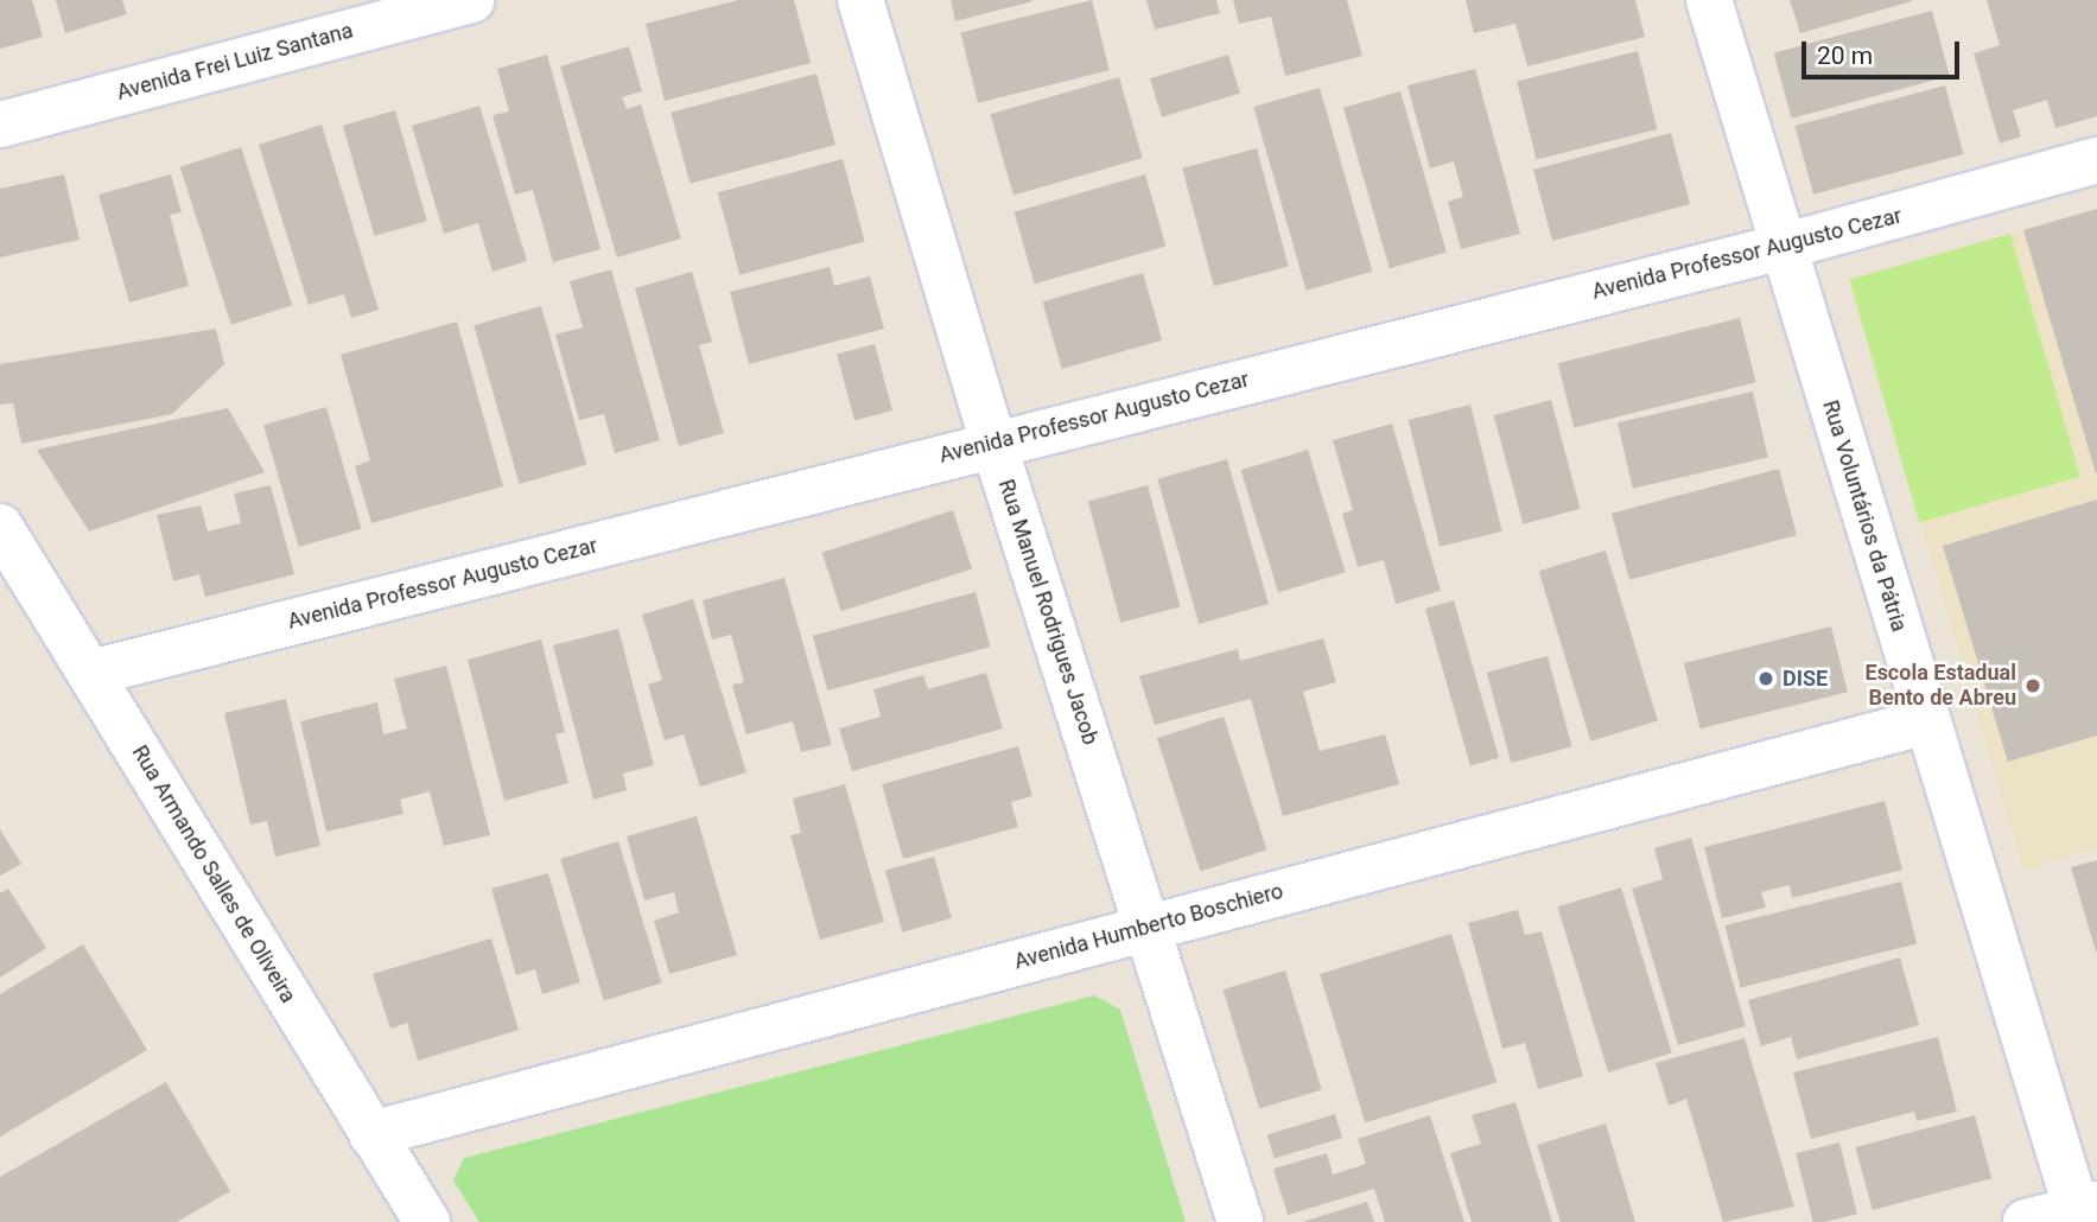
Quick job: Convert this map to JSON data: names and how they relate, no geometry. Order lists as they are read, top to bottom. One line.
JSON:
{"streets":{"street":["Avenida Frei Luiz Santana","Avenida Professor Augusto Cezar","Rua Voluntários da Pátria","Rua Manuel Rodrigues Jacob","Rua Armando Salles de Oliveira","Avenida Humberto Boschiero"]},"crossings":[["Avenida Professor Augusto Cezar","Rua Voluntários da Pátria"],["Avenida Professor Augusto Cezar","Rua Manuel Rodrigues Jacob"],["Avenida Professor Augusto Cezar","Rua Armando Salles de Oliveira"],["Rua Voluntários da Pátria","Avenida Humberto Boschiero"],["Rua Manuel Rodrigues Jacob","Avenida Humberto Boschiero"],["Rua Armando Salles de Oliveira","Avenida Humberto Boschiero"]],"places":["DISE","Escola Estadual Bento de Abreu"],"scale_bar":"20 m"}
